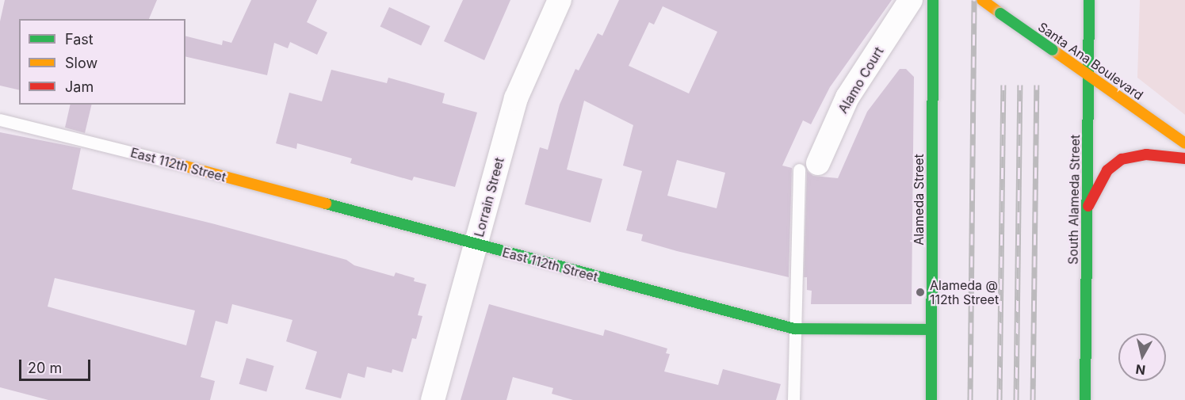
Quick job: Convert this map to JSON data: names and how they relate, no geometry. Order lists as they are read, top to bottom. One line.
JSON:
{"streets":{"street":["Santa Ana Boulevard","Alamo Court","East 112th Street","Lorrain Street","Alameda Street","South Alameda Street"]},"crossings":[["Santa Ana Boulevard","South Alameda Street"],["East 112th Street","Lorrain Street"],["East 112th Street","Alameda Street"]],"places":["Alameda @ 112th Street"],"legend":["Fast","Slow","Jam"],"scale_bar":"20 m","north":"bottom"}
